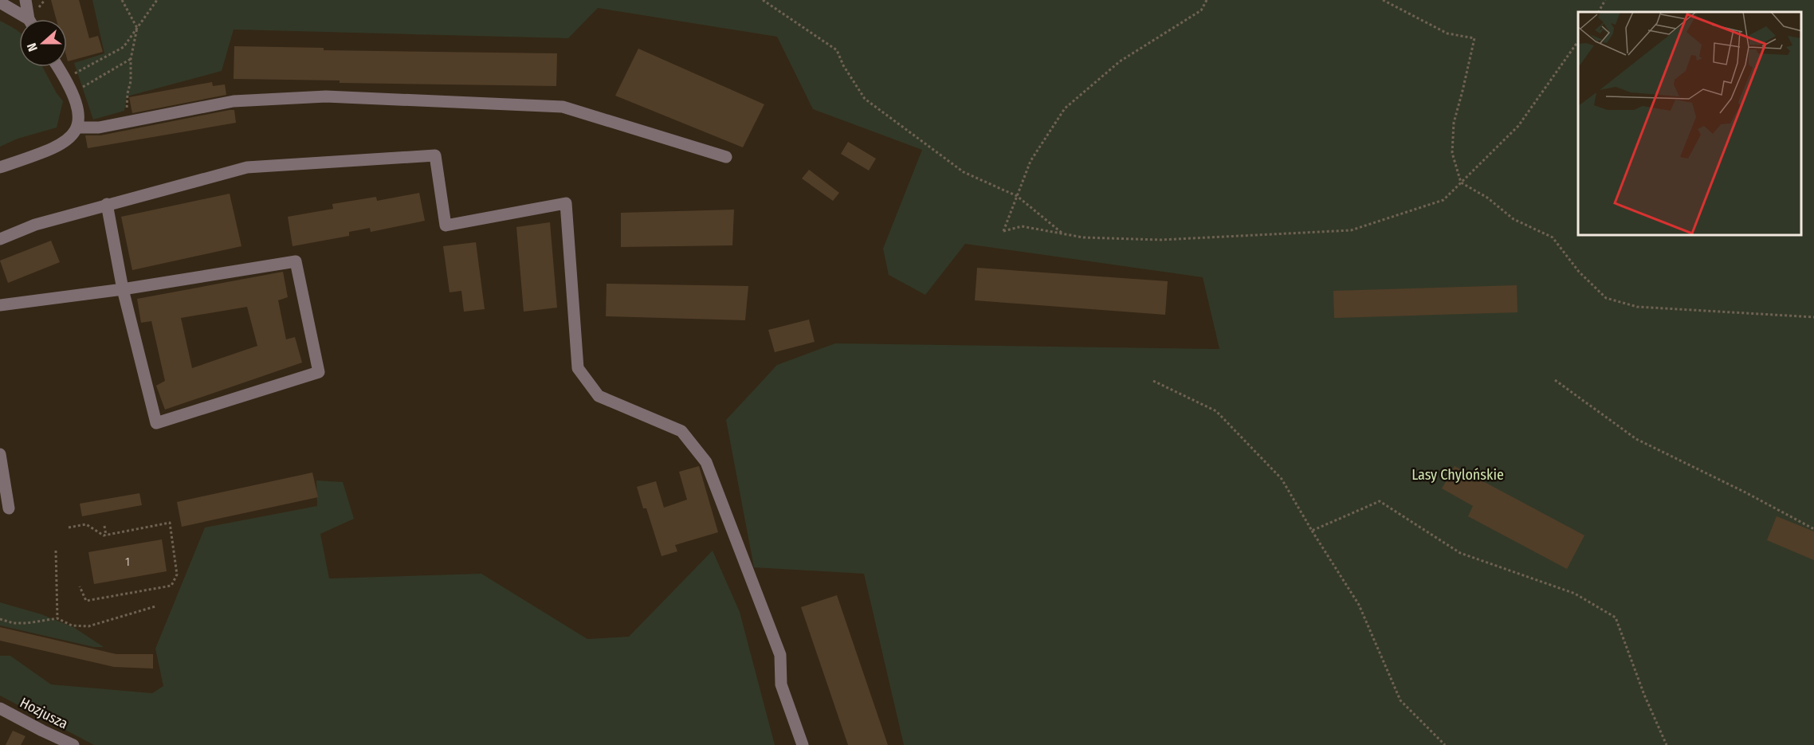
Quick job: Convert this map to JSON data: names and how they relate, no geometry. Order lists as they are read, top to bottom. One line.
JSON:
{"streets":{"street":["Hozjusza"]},"parks":["Lasy Chylońskie"],"house_numbers":["1"],"north":"left"}
